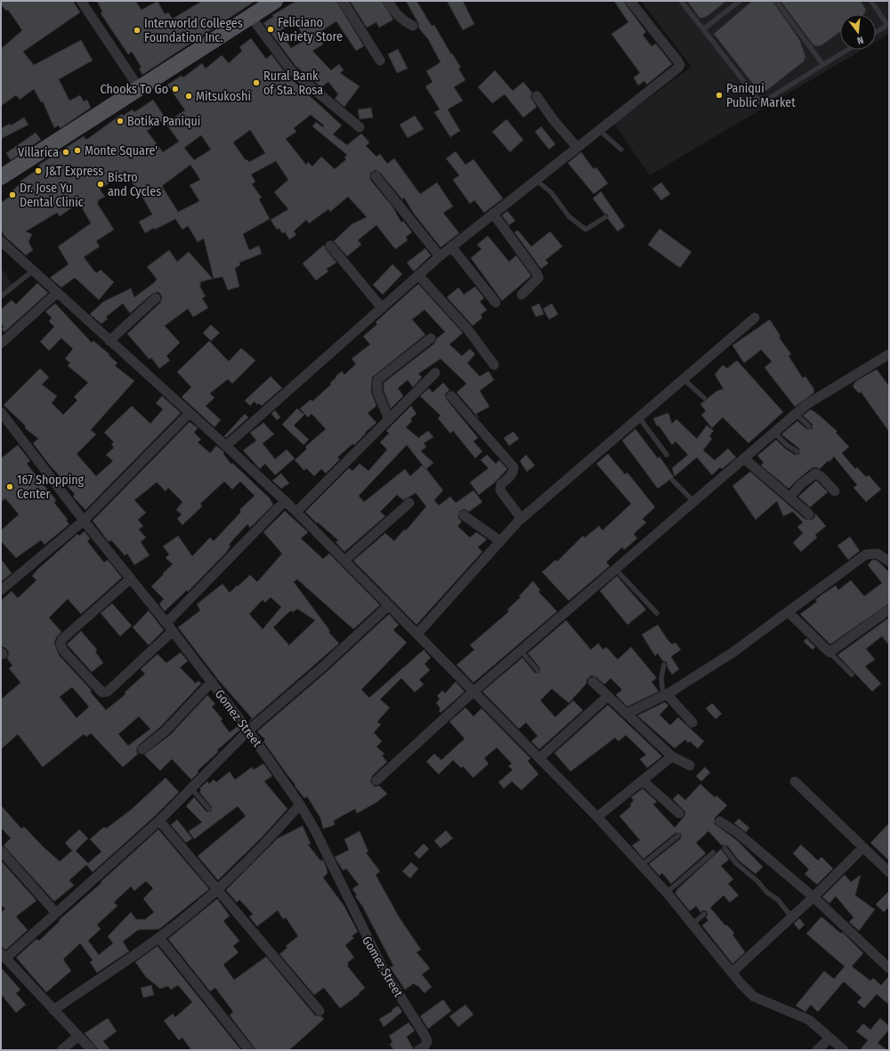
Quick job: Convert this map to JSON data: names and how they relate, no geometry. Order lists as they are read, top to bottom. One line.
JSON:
{"streets":{"street":["Gomez Street"]},"places":["Feliciano Variety Store","Interworld Colleges Foundation Inc.","Rural Bank of Sta. Rosa","Chooks To Go","Paniqui Public Market","Mitsukoshi","Botika Paniqui","Monte Square'","Villarica","J&T Express","Bistro and Cycles","Dr. Jose Yu Dental Clinic","167 Shopping Center"],"north":"bottom"}
